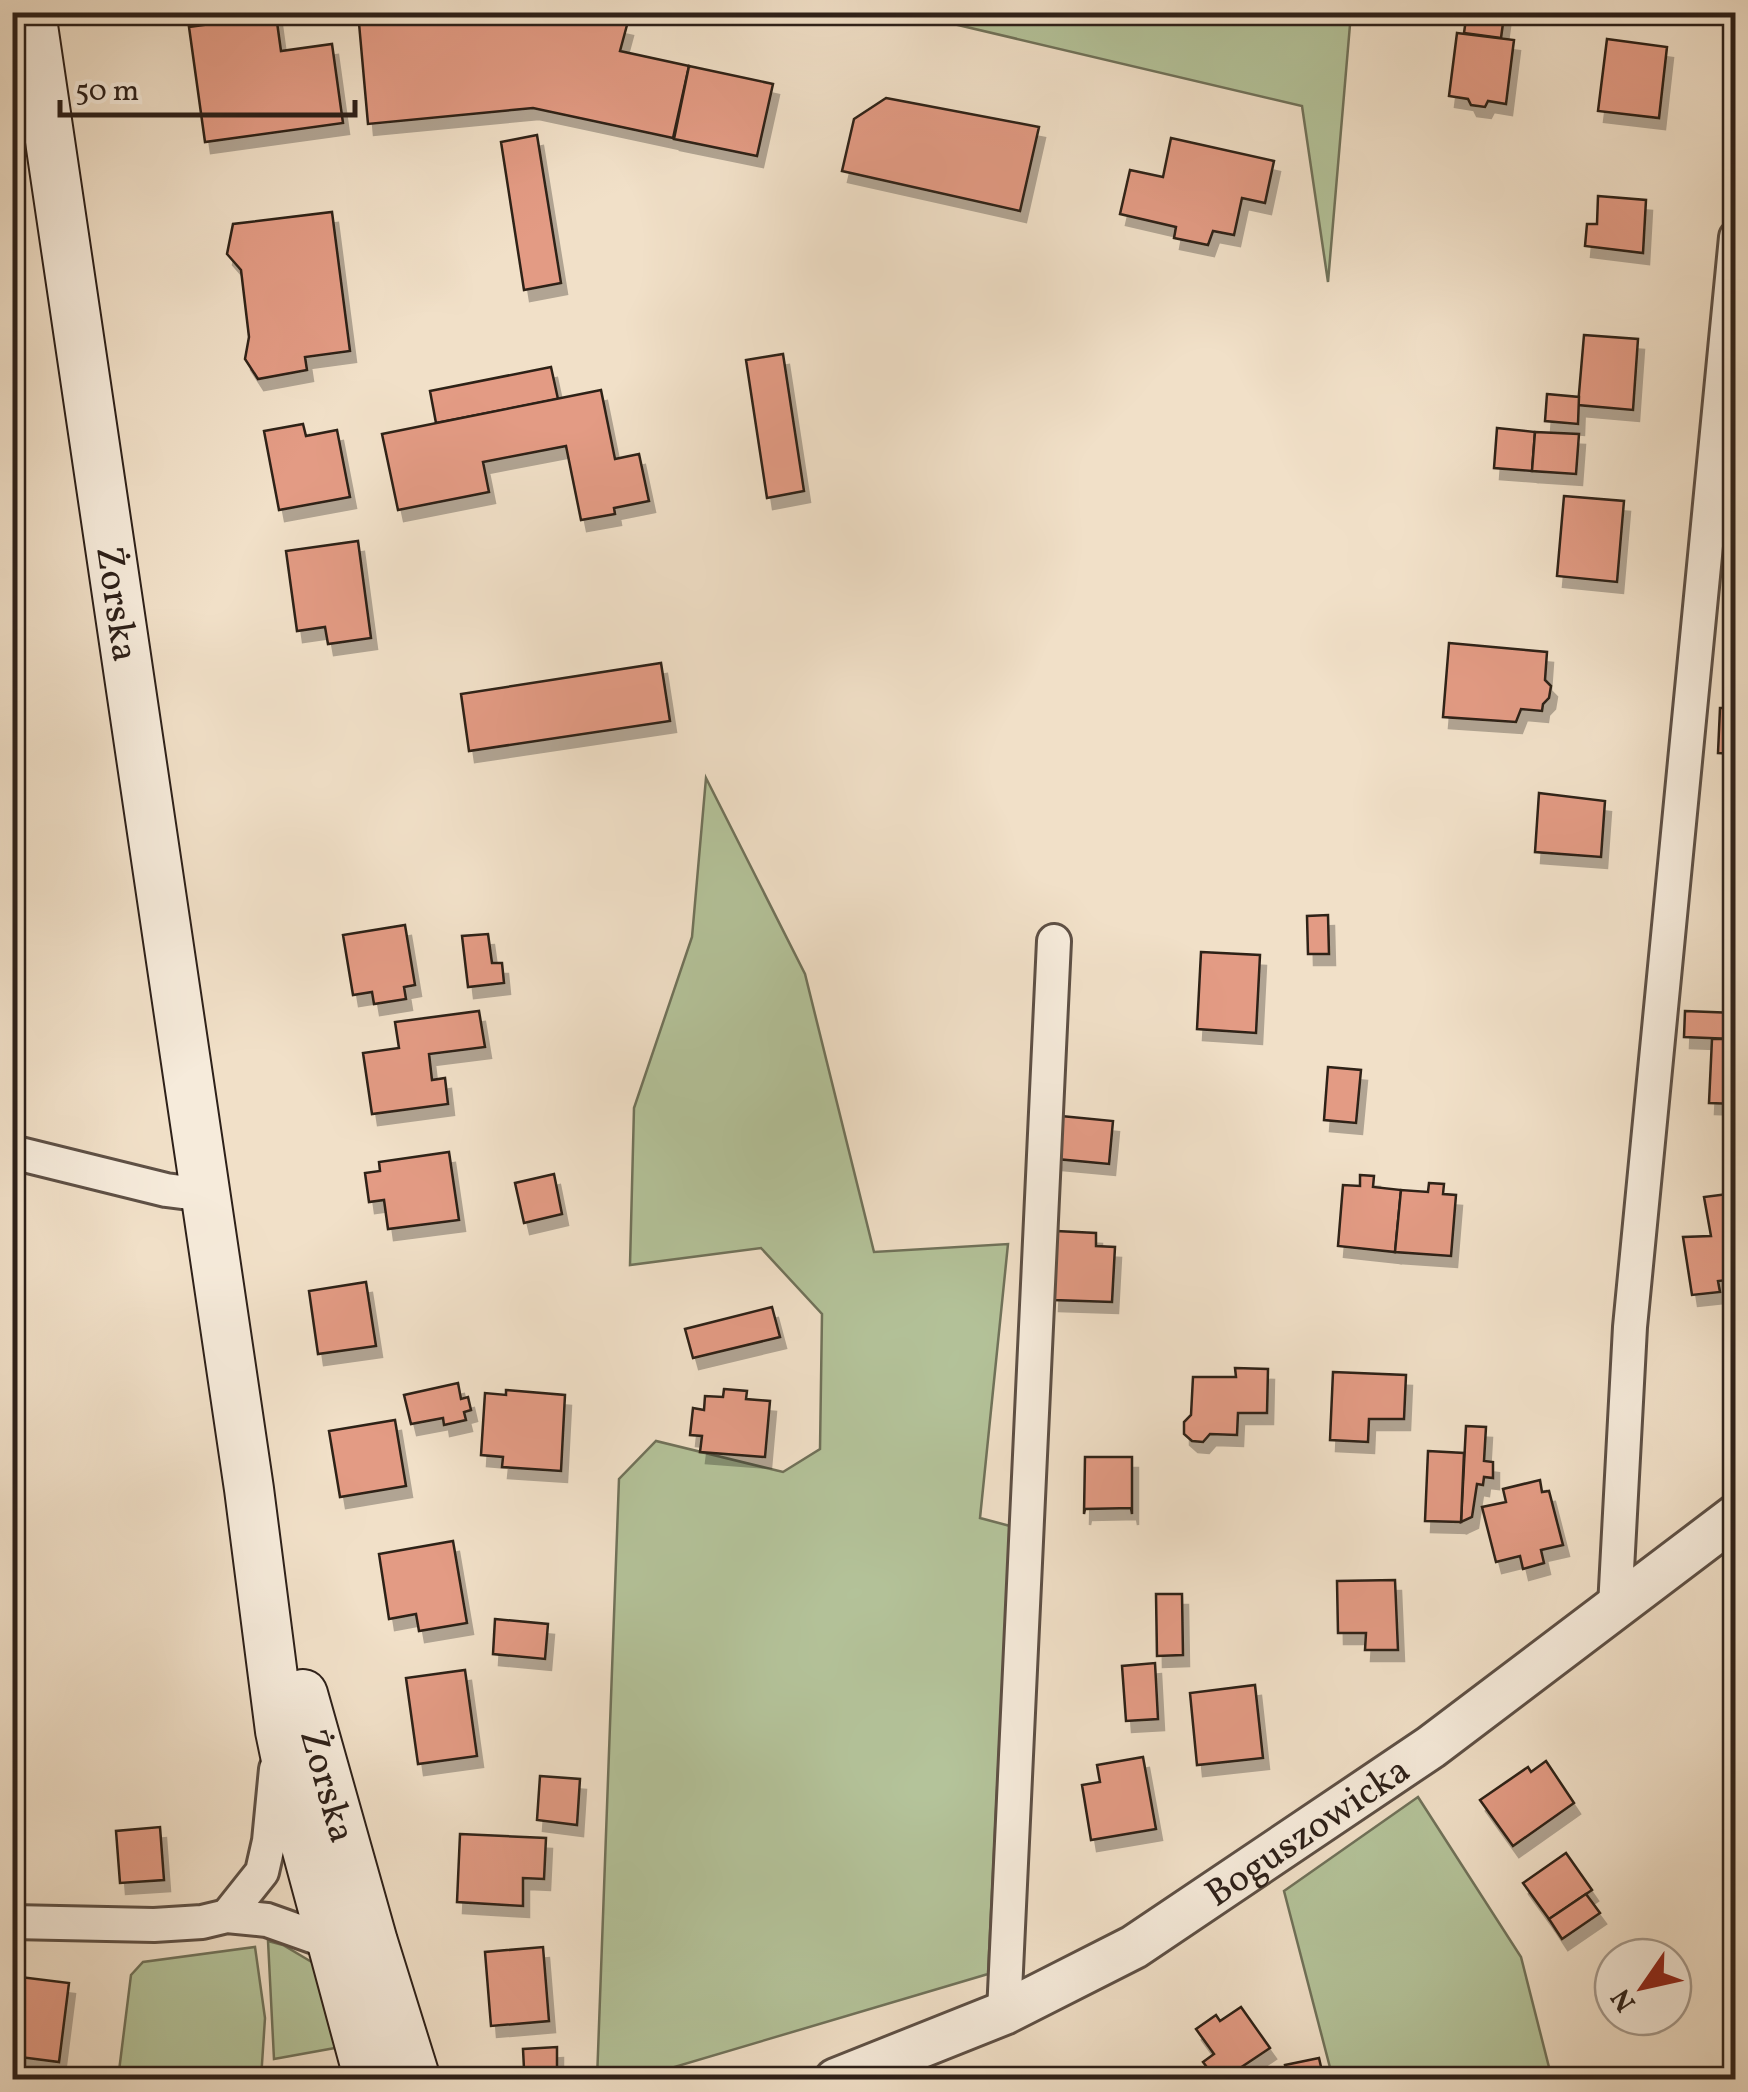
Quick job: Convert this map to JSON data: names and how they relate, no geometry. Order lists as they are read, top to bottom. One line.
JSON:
{"streets":{"main road":["Żorska"],"street":["Boguszowicka"]},"scale_bar":"50 m","north":"bottom left"}
